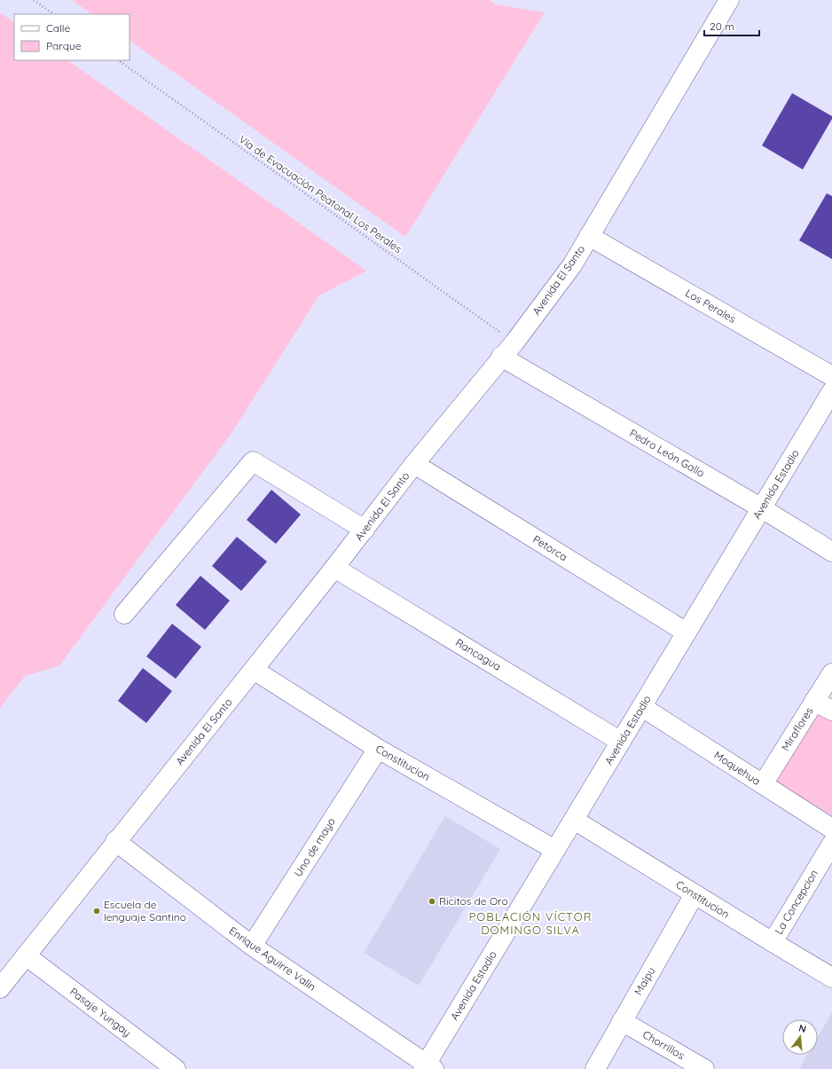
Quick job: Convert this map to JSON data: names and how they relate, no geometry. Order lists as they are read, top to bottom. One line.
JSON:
{"streets":{"street":["Avenida El Santo","Los Perales","Pedro León Gallo","Avenida Estadio","Petorca","Rancagua","Miraflores","Constitucion","Moquehua","Uno de mayo","La Concepcion","Enrique Aguirre Valín","Maipu","Pasaje Yungay","Chorrillos"],"path":["Vía de Evacuación Peatonal Los Perales"]},"crossings":[["Vía de Evacuación Peatonal Los Perales","Avenida El Santo"],["Avenida El Santo","Los Perales"],["Avenida El Santo","Pedro León Gallo"],["Avenida El Santo","Petorca"],["Avenida El Santo","Rancagua"],["Avenida El Santo","Constitucion"],["Avenida El Santo","Enrique Aguirre Valín"],["Avenida El Santo","Pasaje Yungay"],["Pedro León Gallo","Avenida Estadio"],["Avenida Estadio","Petorca"],["Avenida Estadio","Rancagua"],["Avenida Estadio","Constitucion"],["Avenida Estadio","Moquehua"],["Avenida Estadio","Enrique Aguirre Valín"],["Miraflores","Moquehua"],["Constitucion","Uno de mayo"],["Constitucion","La Concepcion"],["Constitucion","Maipu"],["Uno de mayo","Enrique Aguirre Valín"],["Maipu","Chorrillos"]],"districts":["POBLACIÓN VÍCTOR DOMINGO SILVA"],"places":["Ricitos de Oro","Escuela de lenguaje Santino"],"legend":["Calle","Parque"],"scale_bar":"20 m","north":"top"}
